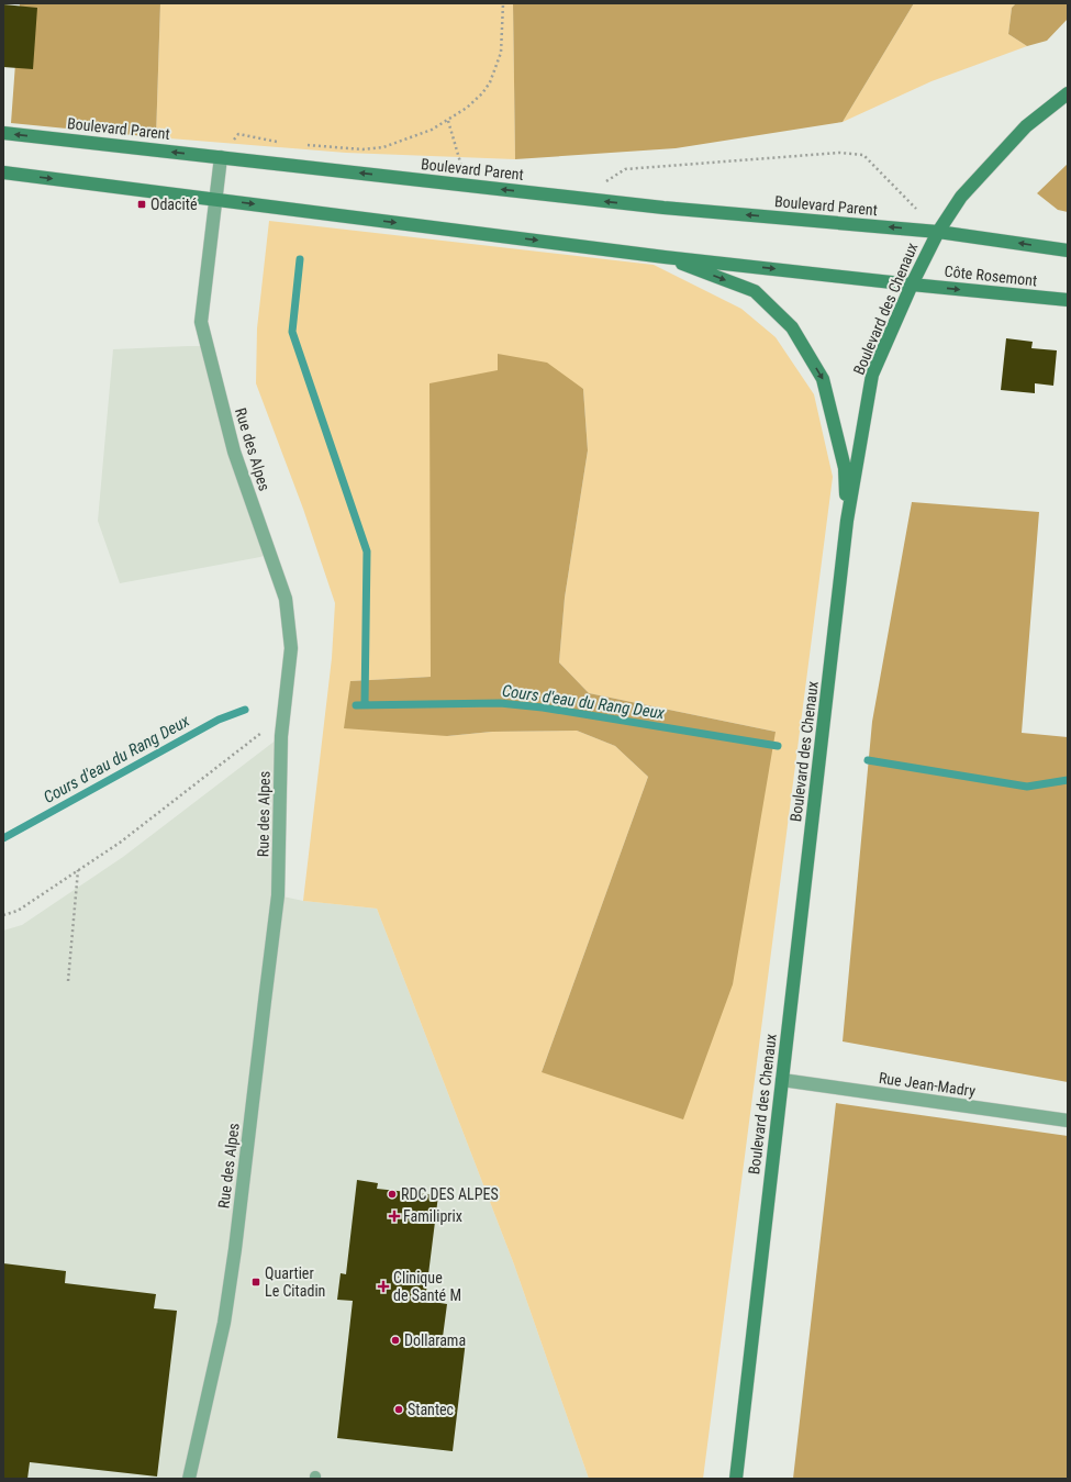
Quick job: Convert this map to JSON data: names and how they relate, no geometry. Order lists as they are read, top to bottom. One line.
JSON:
{"streets":{"street":["Boulevard Parent","Côte Rosemont","Boulevard des Chenaux","Rue des Alpes","Rue Jean-Madry"]},"crossings":[["Boulevard Parent","Boulevard des Chenaux"],["Boulevard Parent","Rue des Alpes"],["Côte Rosemont","Boulevard des Chenaux"],["Boulevard des Chenaux","Rue Jean-Madry"]],"water":["Cours d'eau du Rang Deux"],"places":{"transit":["Odacité","Quartier Le Citadin"],"other":["RDC DES ALPES","Dollarama","Stantec"],"health":["Familiprix","Clinique de Santé M"]}}
